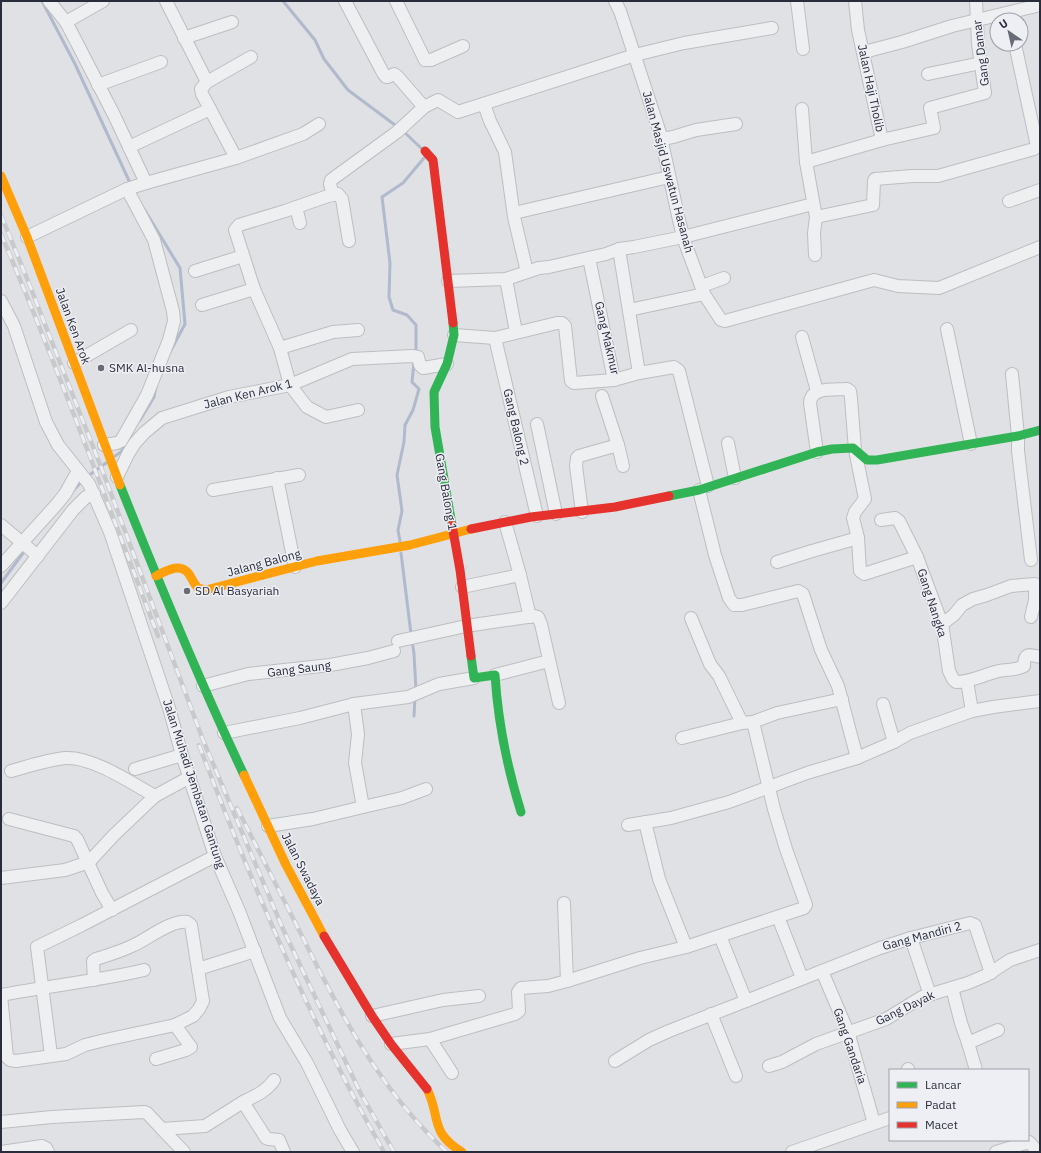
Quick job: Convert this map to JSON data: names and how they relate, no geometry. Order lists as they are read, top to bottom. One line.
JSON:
{"streets":{"street":["Gang Damar","Jalan Haji Tholib","Jalan Masjid Uswatun Hasanah","Jalan Ken Arok","Gang Makmur","Jalan Ken Arok 1","Gang Balong 2","Gang Balong 1","Jalang Balong","Gang Nangka","Gang Saung","Jalan Muhadi Jembatan Gantung","Jalan Swadaya","Gang Mandiri 2","Gang Dayak","Gang Gandaria"]},"crossings":[["Gang Damar","Jalan Haji Tholib"],["Jalan Ken Arok","Jalan Ken Arok 1"],["Jalan Ken Arok","Jalang Balong"],["Jalan Ken Arok","Jalan Swadaya"],["Gang Makmur","Jalang Balong"],["Jalan Ken Arok 1","Gang Balong 1"],["Gang Balong 2","Jalang Balong"],["Gang Balong 1","Jalang Balong"],["Gang Balong 1","Gang Saung"],["Jalang Balong","Jalan Swadaya"],["Gang Saung","Jalan Swadaya"],["Gang Mandiri 2","Gang Dayak"],["Gang Mandiri 2","Gang Gandaria"],["Gang Dayak","Gang Gandaria"]],"places":["SMK Al-husna","SD Al Basyariah"],"legend":["Lancar","Padat","Macet"],"north":"top left"}
